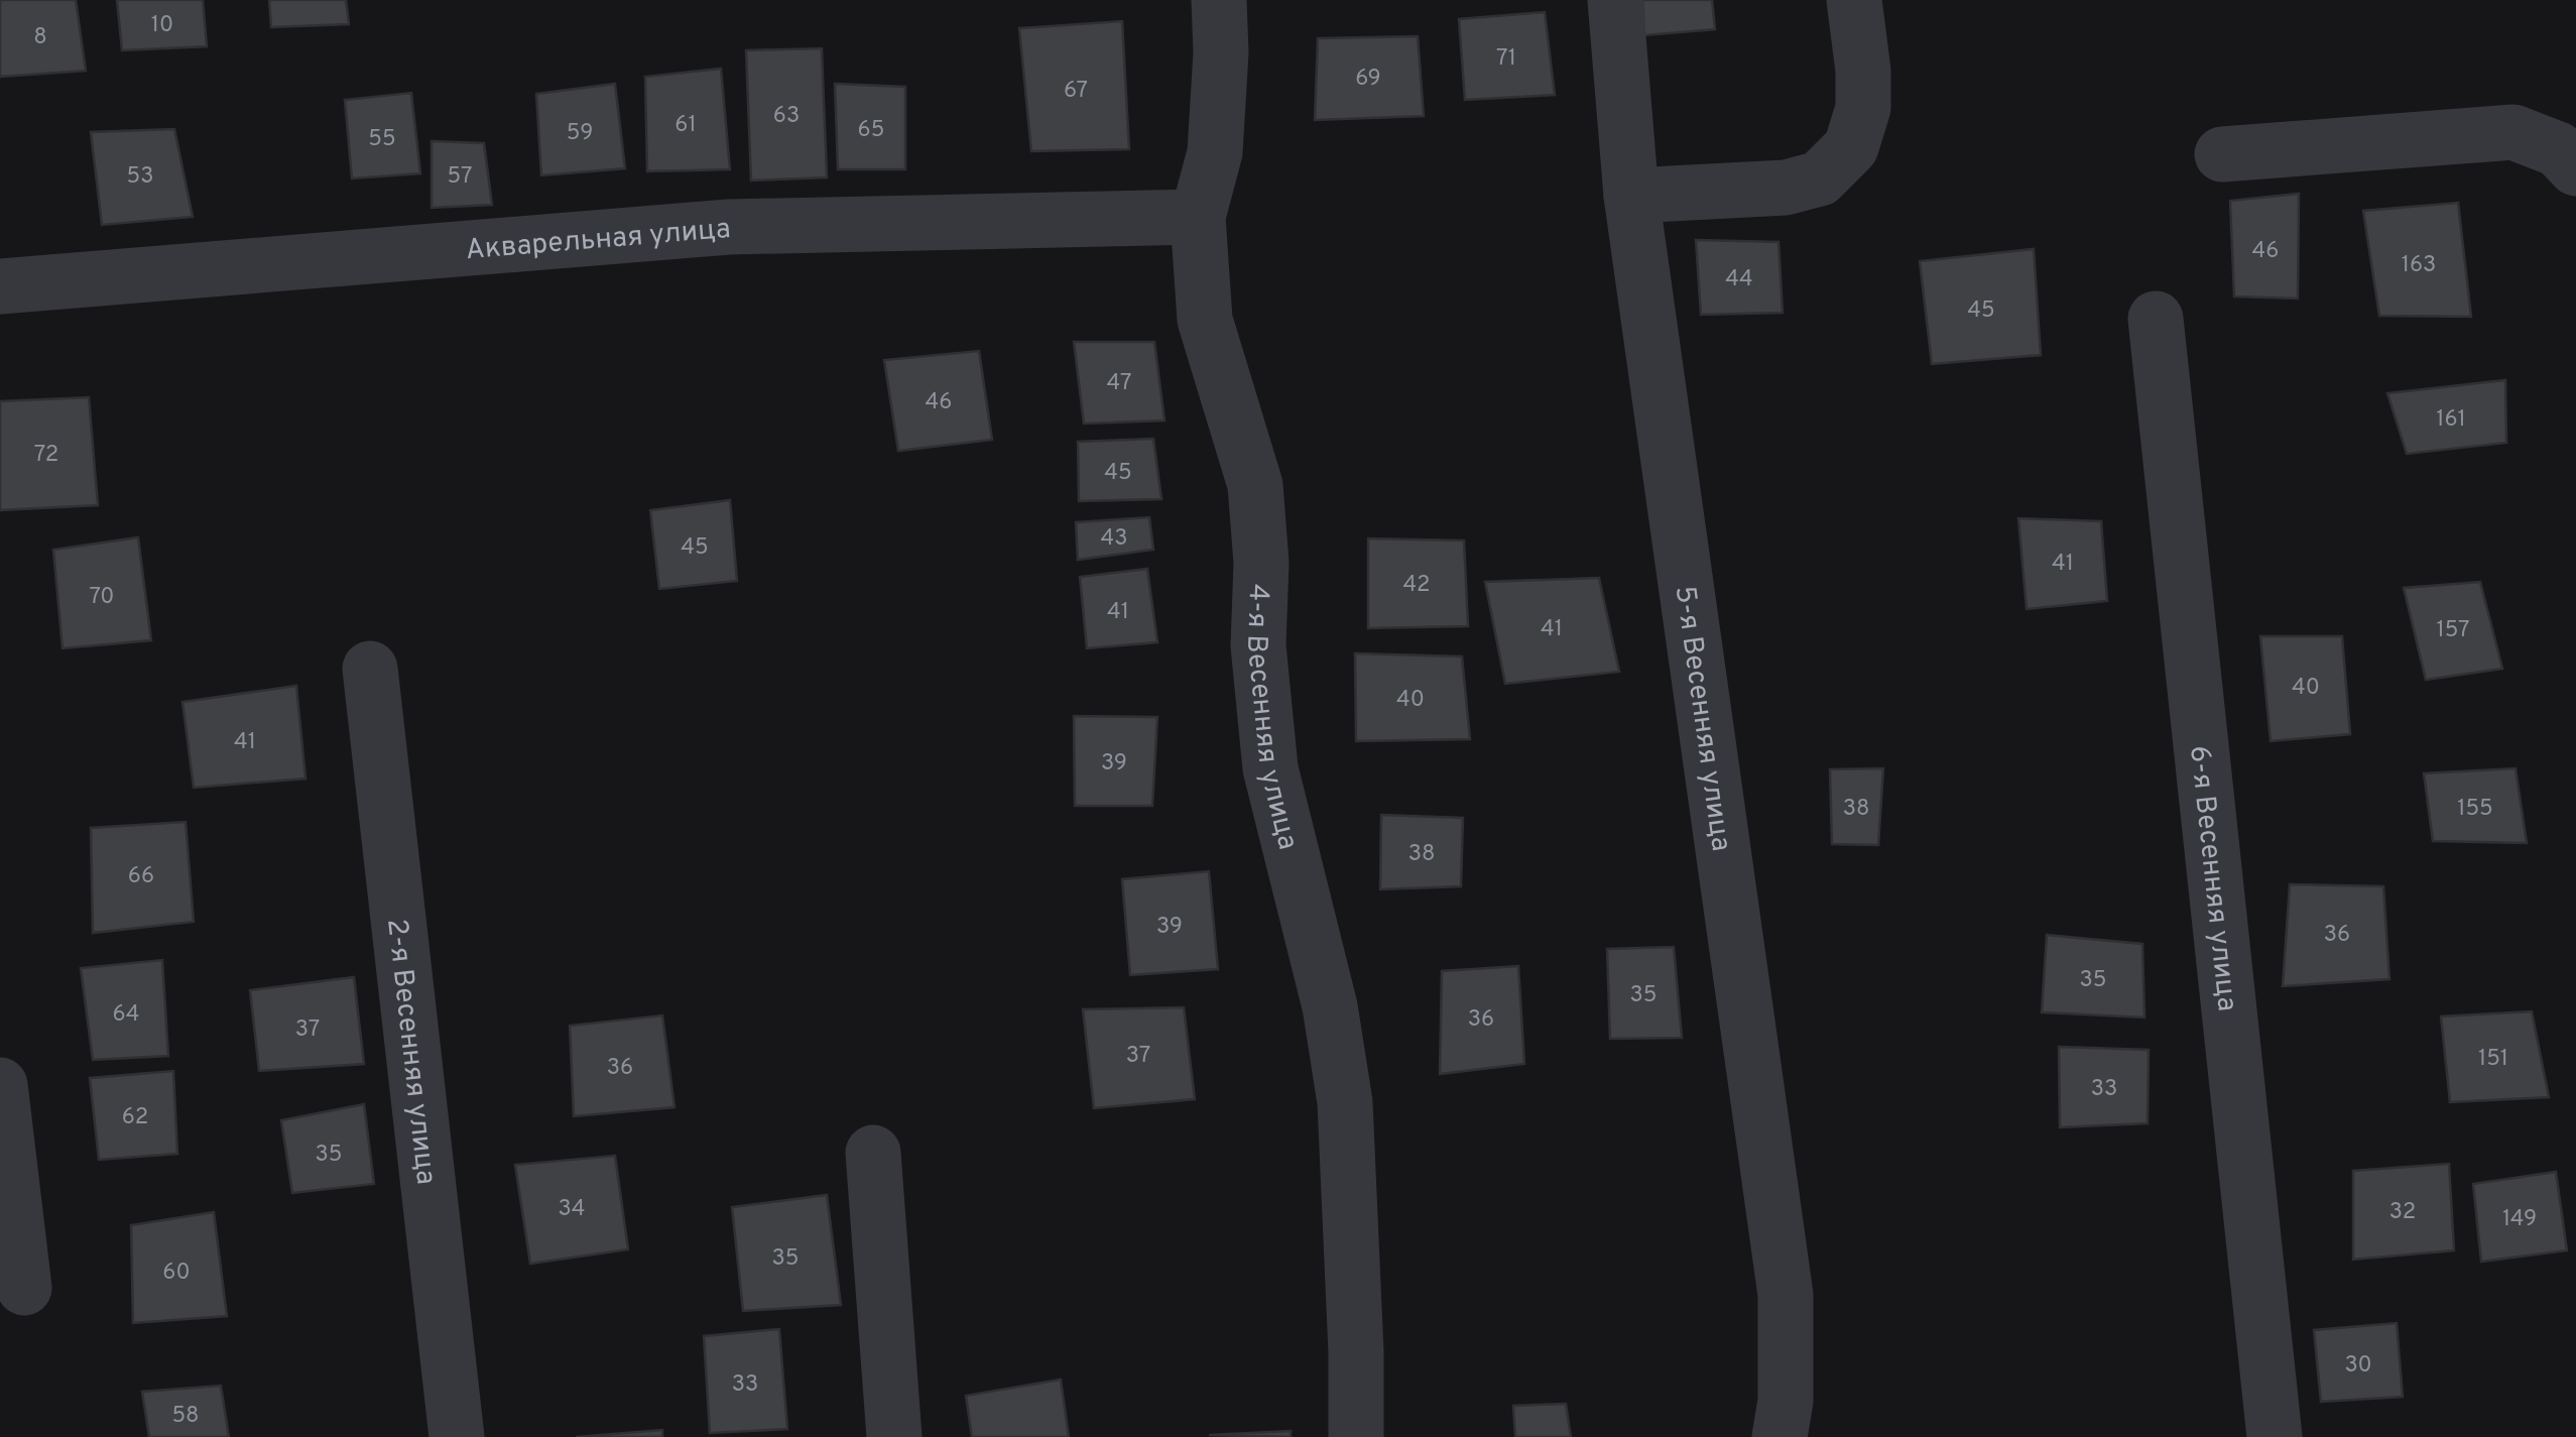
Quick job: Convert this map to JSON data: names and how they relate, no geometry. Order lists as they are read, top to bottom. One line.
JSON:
{"streets":{"street":["Акварельная улица","4-я Весенняя улица","5-я Весенняя улица","6-я Весенняя улица","2-я Весенняя улица"]},"crossings":[["Акварельная улица","4-я Весенняя улица"]],"house_numbers":["10","8","71","69","67","63","61","65","59","55","53","57","46","163","44","45","47","46","161","72","45","43","45","41","42","70","41","41","157","40","40","41","39","38","155","38","66","39","36","35","35","64","36","37","37","151","36","33","62","35","34","32","149","35","60","30","33","58"]}
